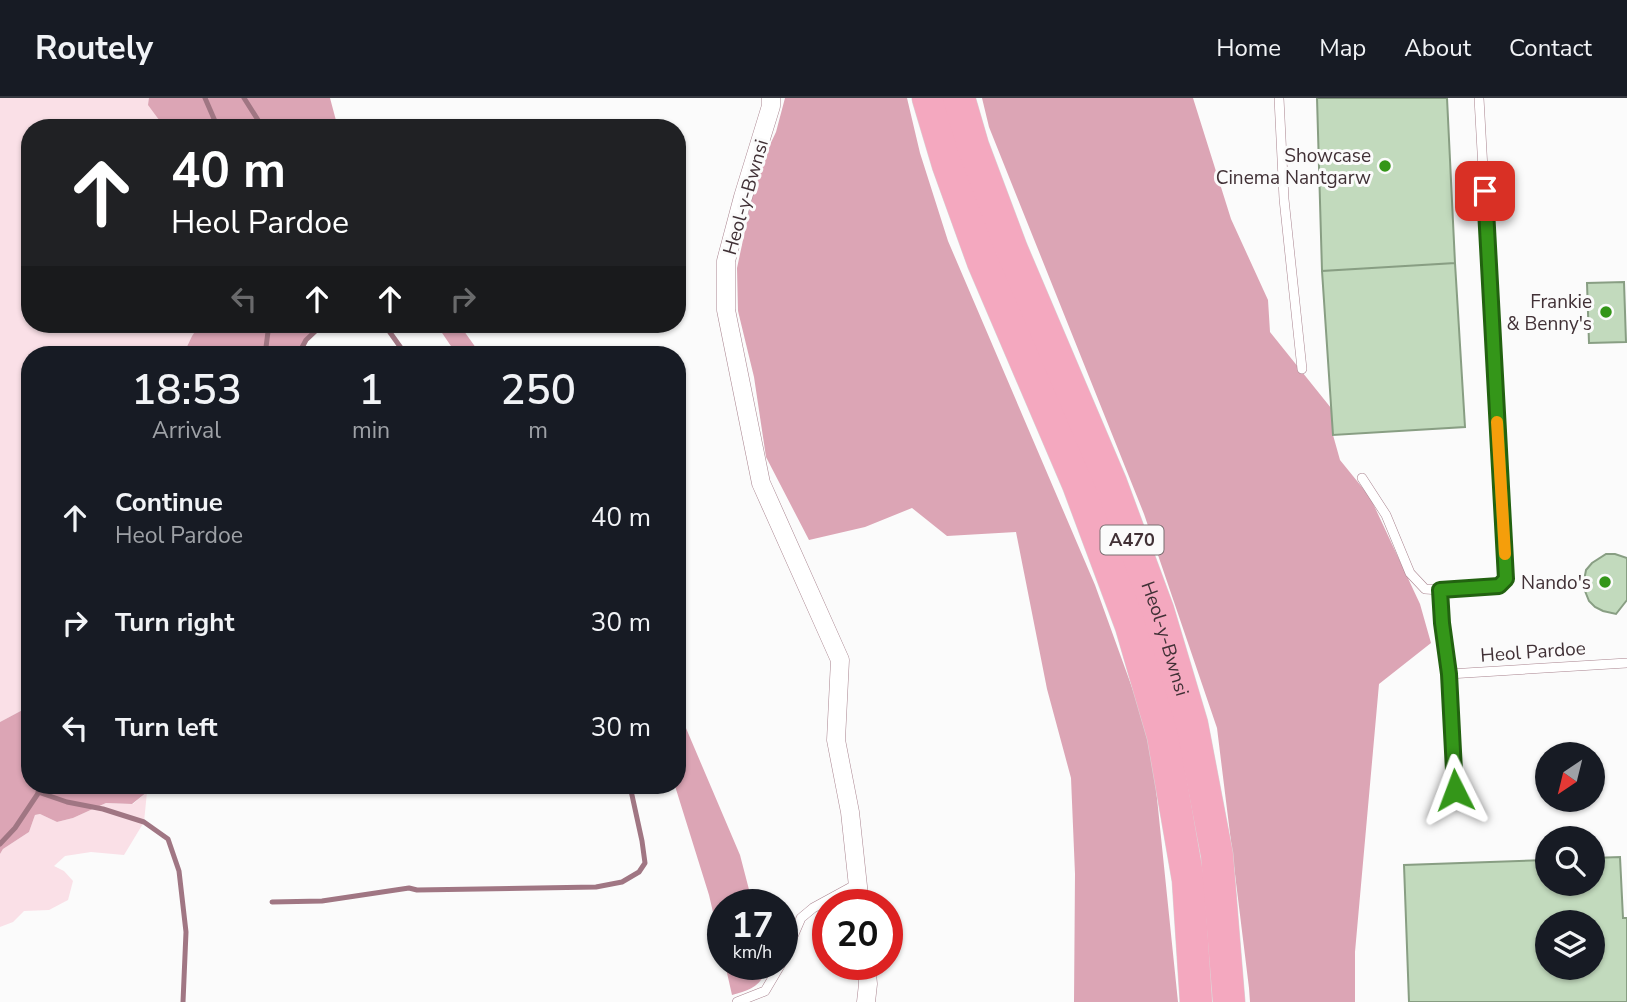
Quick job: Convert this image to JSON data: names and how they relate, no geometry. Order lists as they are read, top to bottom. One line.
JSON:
{"streets":{"highway":["Heol-y-Bwnsi","A470"],"lane":["Heol Pardoe"]},"places":["Showcase Cinema Nantgarw","Frankie & Benny's","Nando's"],"north":"bottom left","page":{"header":"Routely","nav":["Home","Map","About","Contact"],"turn":["40 m","Heol Pardoe"],"eta":["18:53","Arrival","1","min","250","m"],"list":[{"name":"Continue","note":"Heol Pardoe","value":"40 m"},{"name":"Turn right","value":"30 m"},{"name":"Turn left","value":"30 m"}],"speed":"17 km/h","limit":"20"}}
